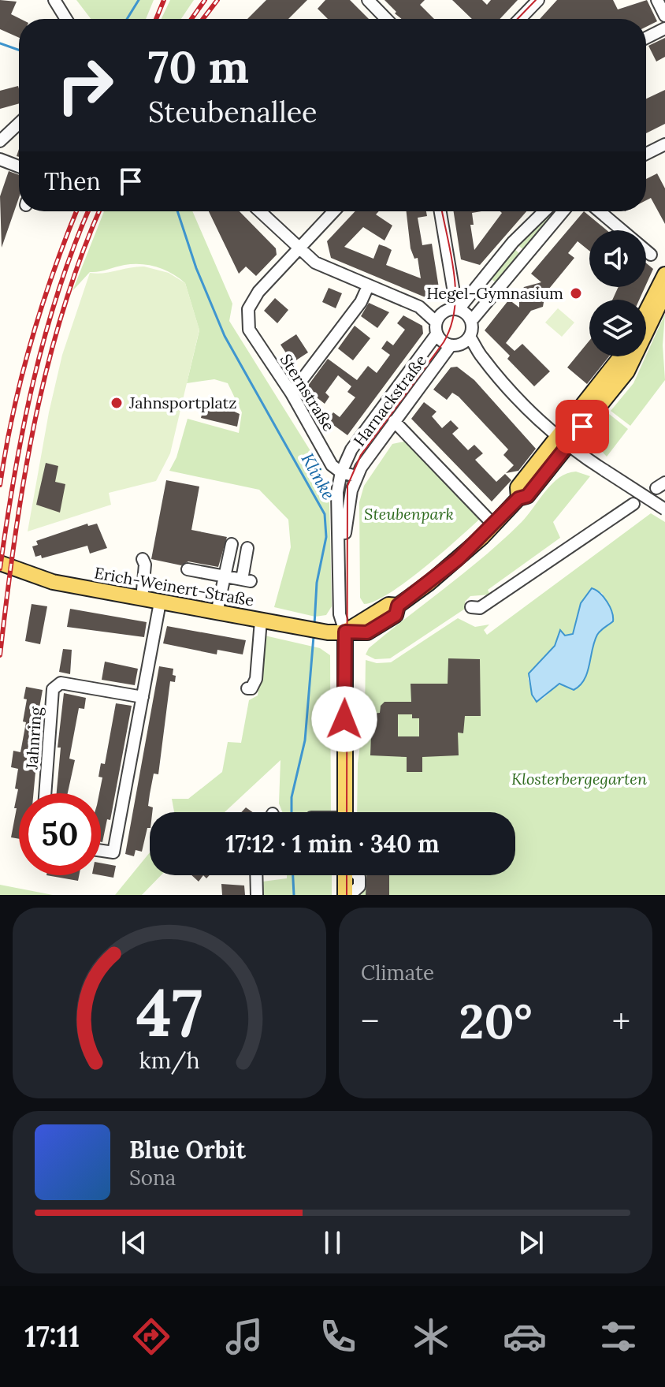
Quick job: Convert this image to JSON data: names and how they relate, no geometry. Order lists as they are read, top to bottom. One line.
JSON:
{"streets":{"main road":["Erich-Weinert-Straße"],"street":["Sternstraße","Harnackstraße","Jahnring"]},"crossings":[["Sternstraße","Harnackstraße"],["Harnackstraße","Erich-Weinert-Straße"]],"water":["Klinke"],"parks":["Steubenpark","Klosterbergegarten"],"places":["Hegel-Gymnasium","Jahnsportplatz"],"page":{"turn":["70 m","Steubenallee"],"then":"Then","limit":"50","trip":"17:12 · 1 min · 340 m","tile":"Climate","heat":["−","20°","+"],"song":["Blue Orbit","Sona"],"tabs":"17:11","gauge":["47","km/h"]}}
